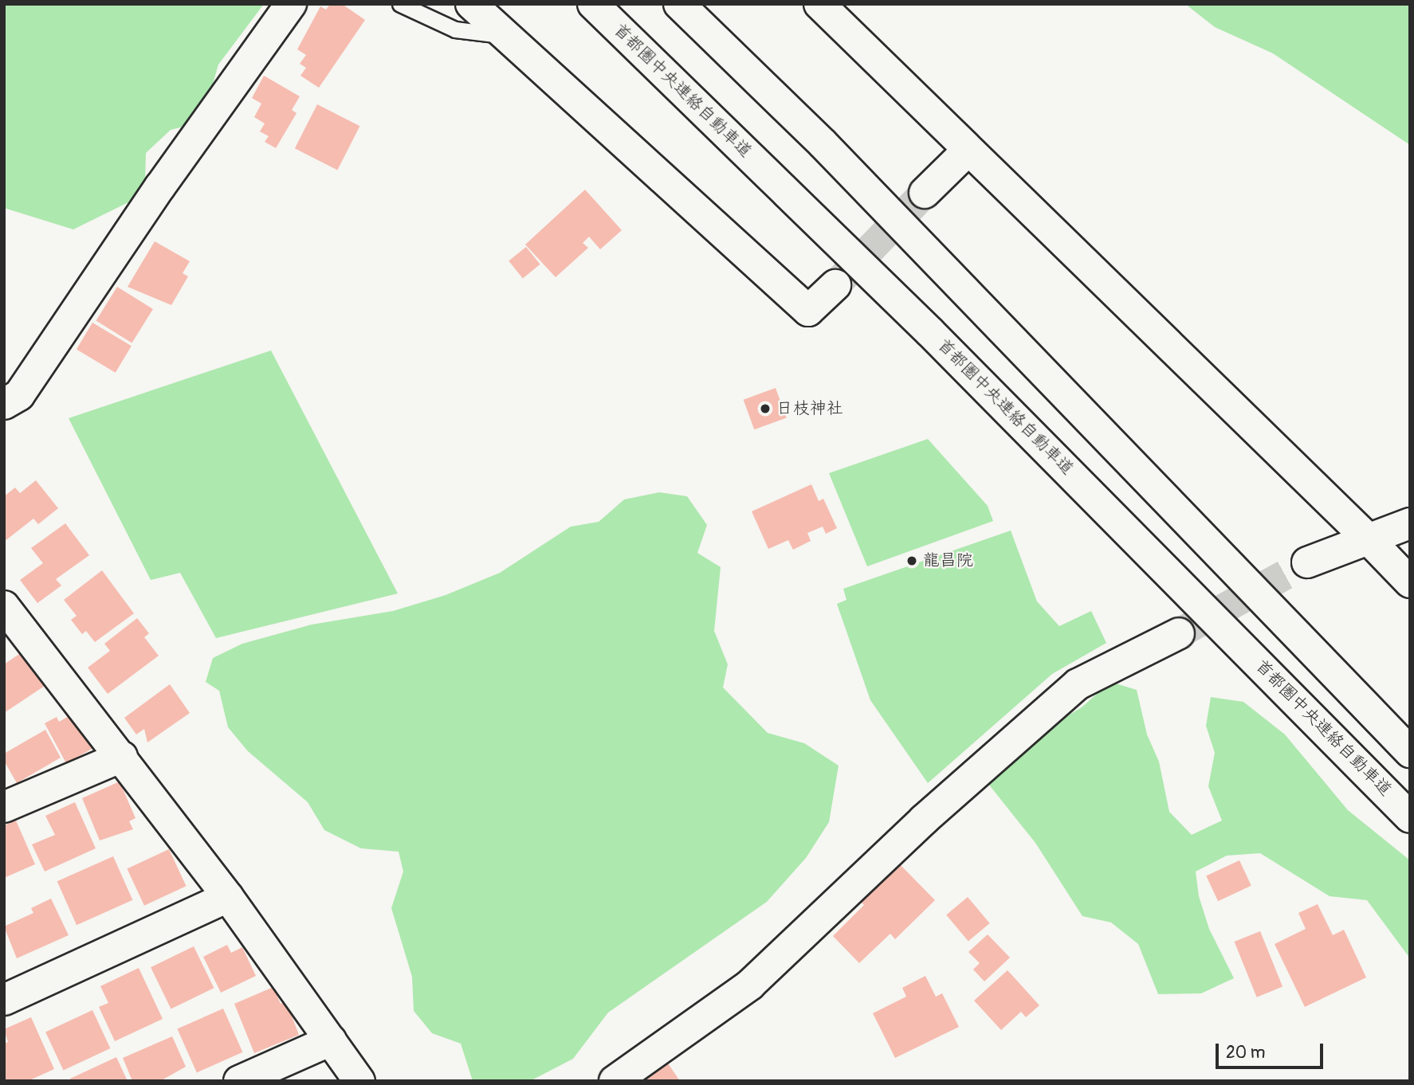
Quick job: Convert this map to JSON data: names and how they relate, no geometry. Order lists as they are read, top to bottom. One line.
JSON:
{"streets":{"main road":["首都圏中央連絡自動車道"]},"places":["日枝神社","龍昌院"],"scale_bar":"20 m"}
